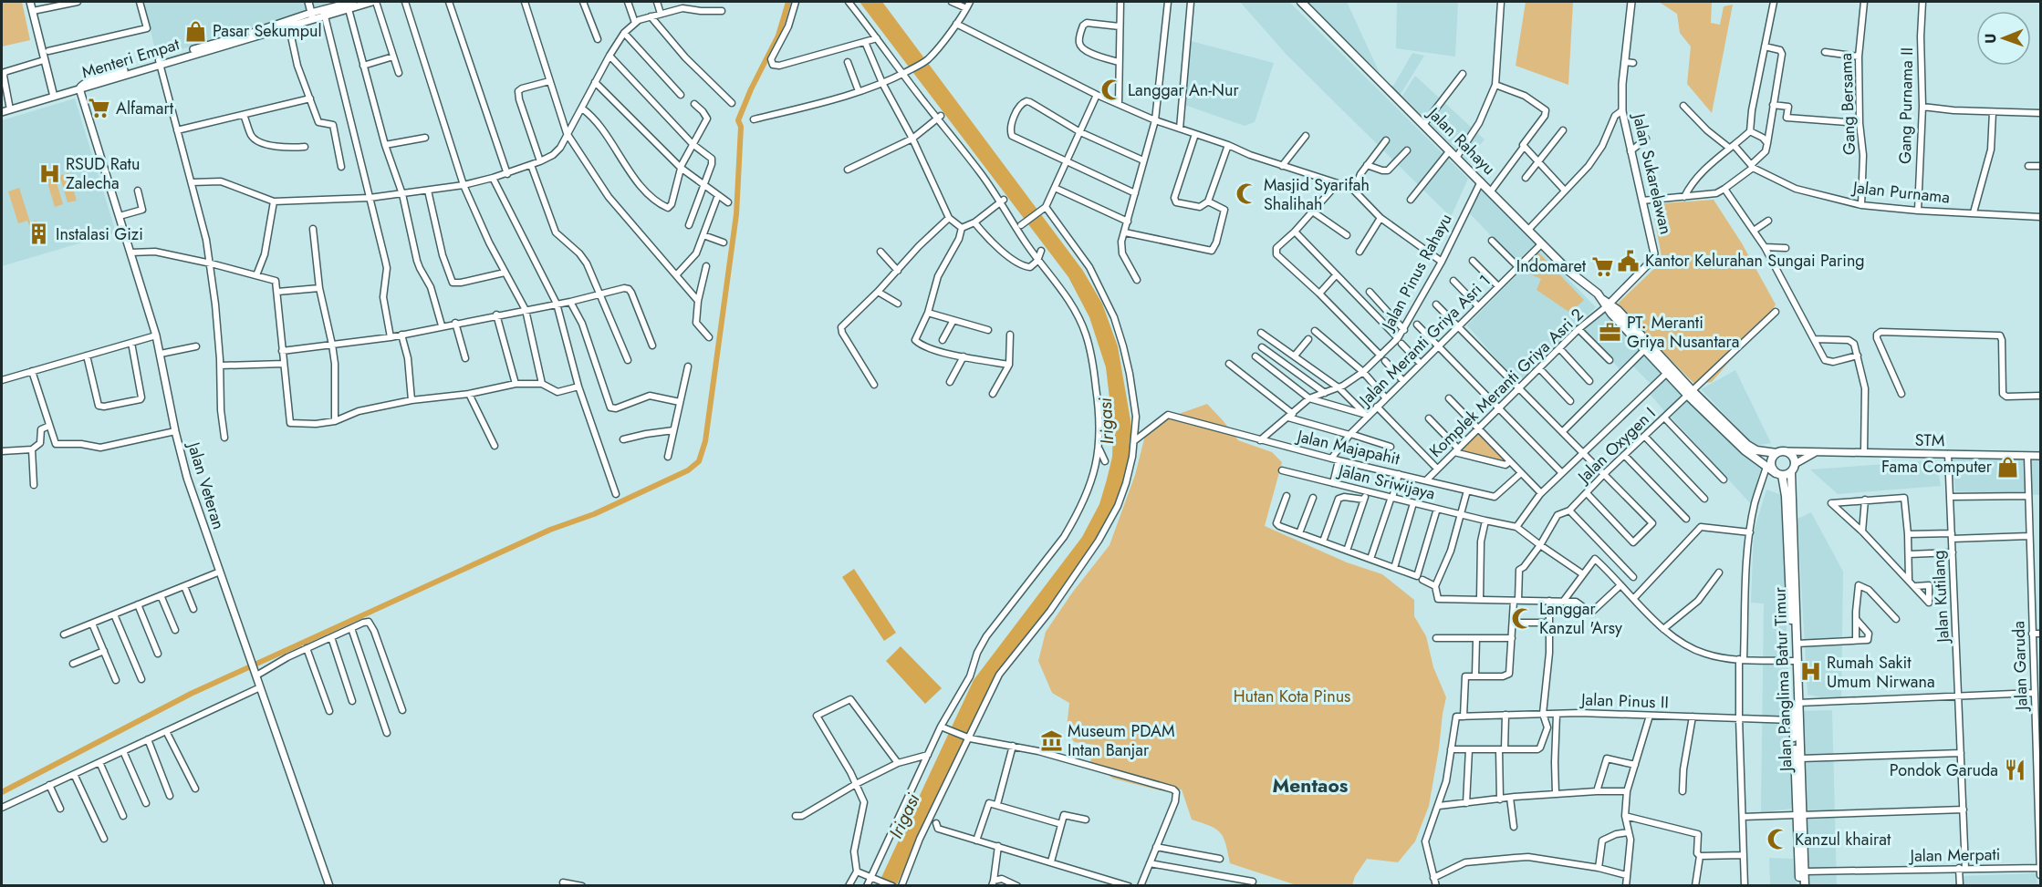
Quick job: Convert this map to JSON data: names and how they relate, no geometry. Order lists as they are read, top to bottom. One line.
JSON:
{"streets":{"main road":["Jalan Rahayu","Jalan Panglima Batur Timur"],"street":["Menteri Empat","Gang Bersama","Gang Purnama II","Jalan Sukarelawan","Jalan Purnama","Jalan Pinus Rahayu","Jalan Meranti Griya Asri 1","Komplek Meranti Griya Asri 2","STM","Jalan Oxygen I","Jalan Majapahit","Jalan Sriwijaya","Jalan Veteran","Jalan Kutilang","Jalan Garuda","Jalan Pinus II","Jalan Merpati"]},"crossings":[["Menteri Empat","Jalan Veteran"],["Gang Bersama","Jalan Purnama"],["Gang Purnama II","Jalan Purnama"],["Jalan Rahayu","Jalan Sukarelawan"],["Jalan Rahayu","Jalan Pinus Rahayu"],["Jalan Rahayu","Jalan Meranti Griya Asri 1"],["Jalan Rahayu","Komplek Meranti Griya Asri 2"],["Jalan Sukarelawan","Komplek Meranti Griya Asri 2"],["Jalan Pinus Rahayu","Jalan Majapahit"],["Jalan Meranti Griya Asri 1","Jalan Majapahit"],["Komplek Meranti Griya Asri 2","Jalan Majapahit"],["STM","Jalan Kutilang"],["STM","Jalan Garuda"],["STM","Jalan Panglima Batur Timur"],["Jalan Kutilang","Jalan Merpati"],["Jalan Garuda","Jalan Merpati"],["Jalan Panglima Batur Timur","Jalan Pinus II"],["Jalan Panglima Batur Timur","Jalan Merpati"]],"districts":["Mentaos"],"water":["Irigasi"],"parks":["Hutan Kota Pinus"],"places":{"shop":["Pasar Sekumpul","Fama Computer"],"mosque":["Langgar An-Nur","Masjid Syarifah Shalihah","Langgar Kanzul 'Arsy","Kanzul khairat"],"supermarket":["Alfamart","Indomaret"],"hospital":["RSUD Ratu Zalecha","Rumah Sakit Umum Nirwana"],"building":["Instalasi Gizi"],"public building":["Kantor Kelurahan Sungai Paring"],"office":["PT. Meranti Griya Nusantara"],"museum":["Museum PDAM Intan Banjar"],"restaurant":["Pondok Garuda"]},"north":"left"}
